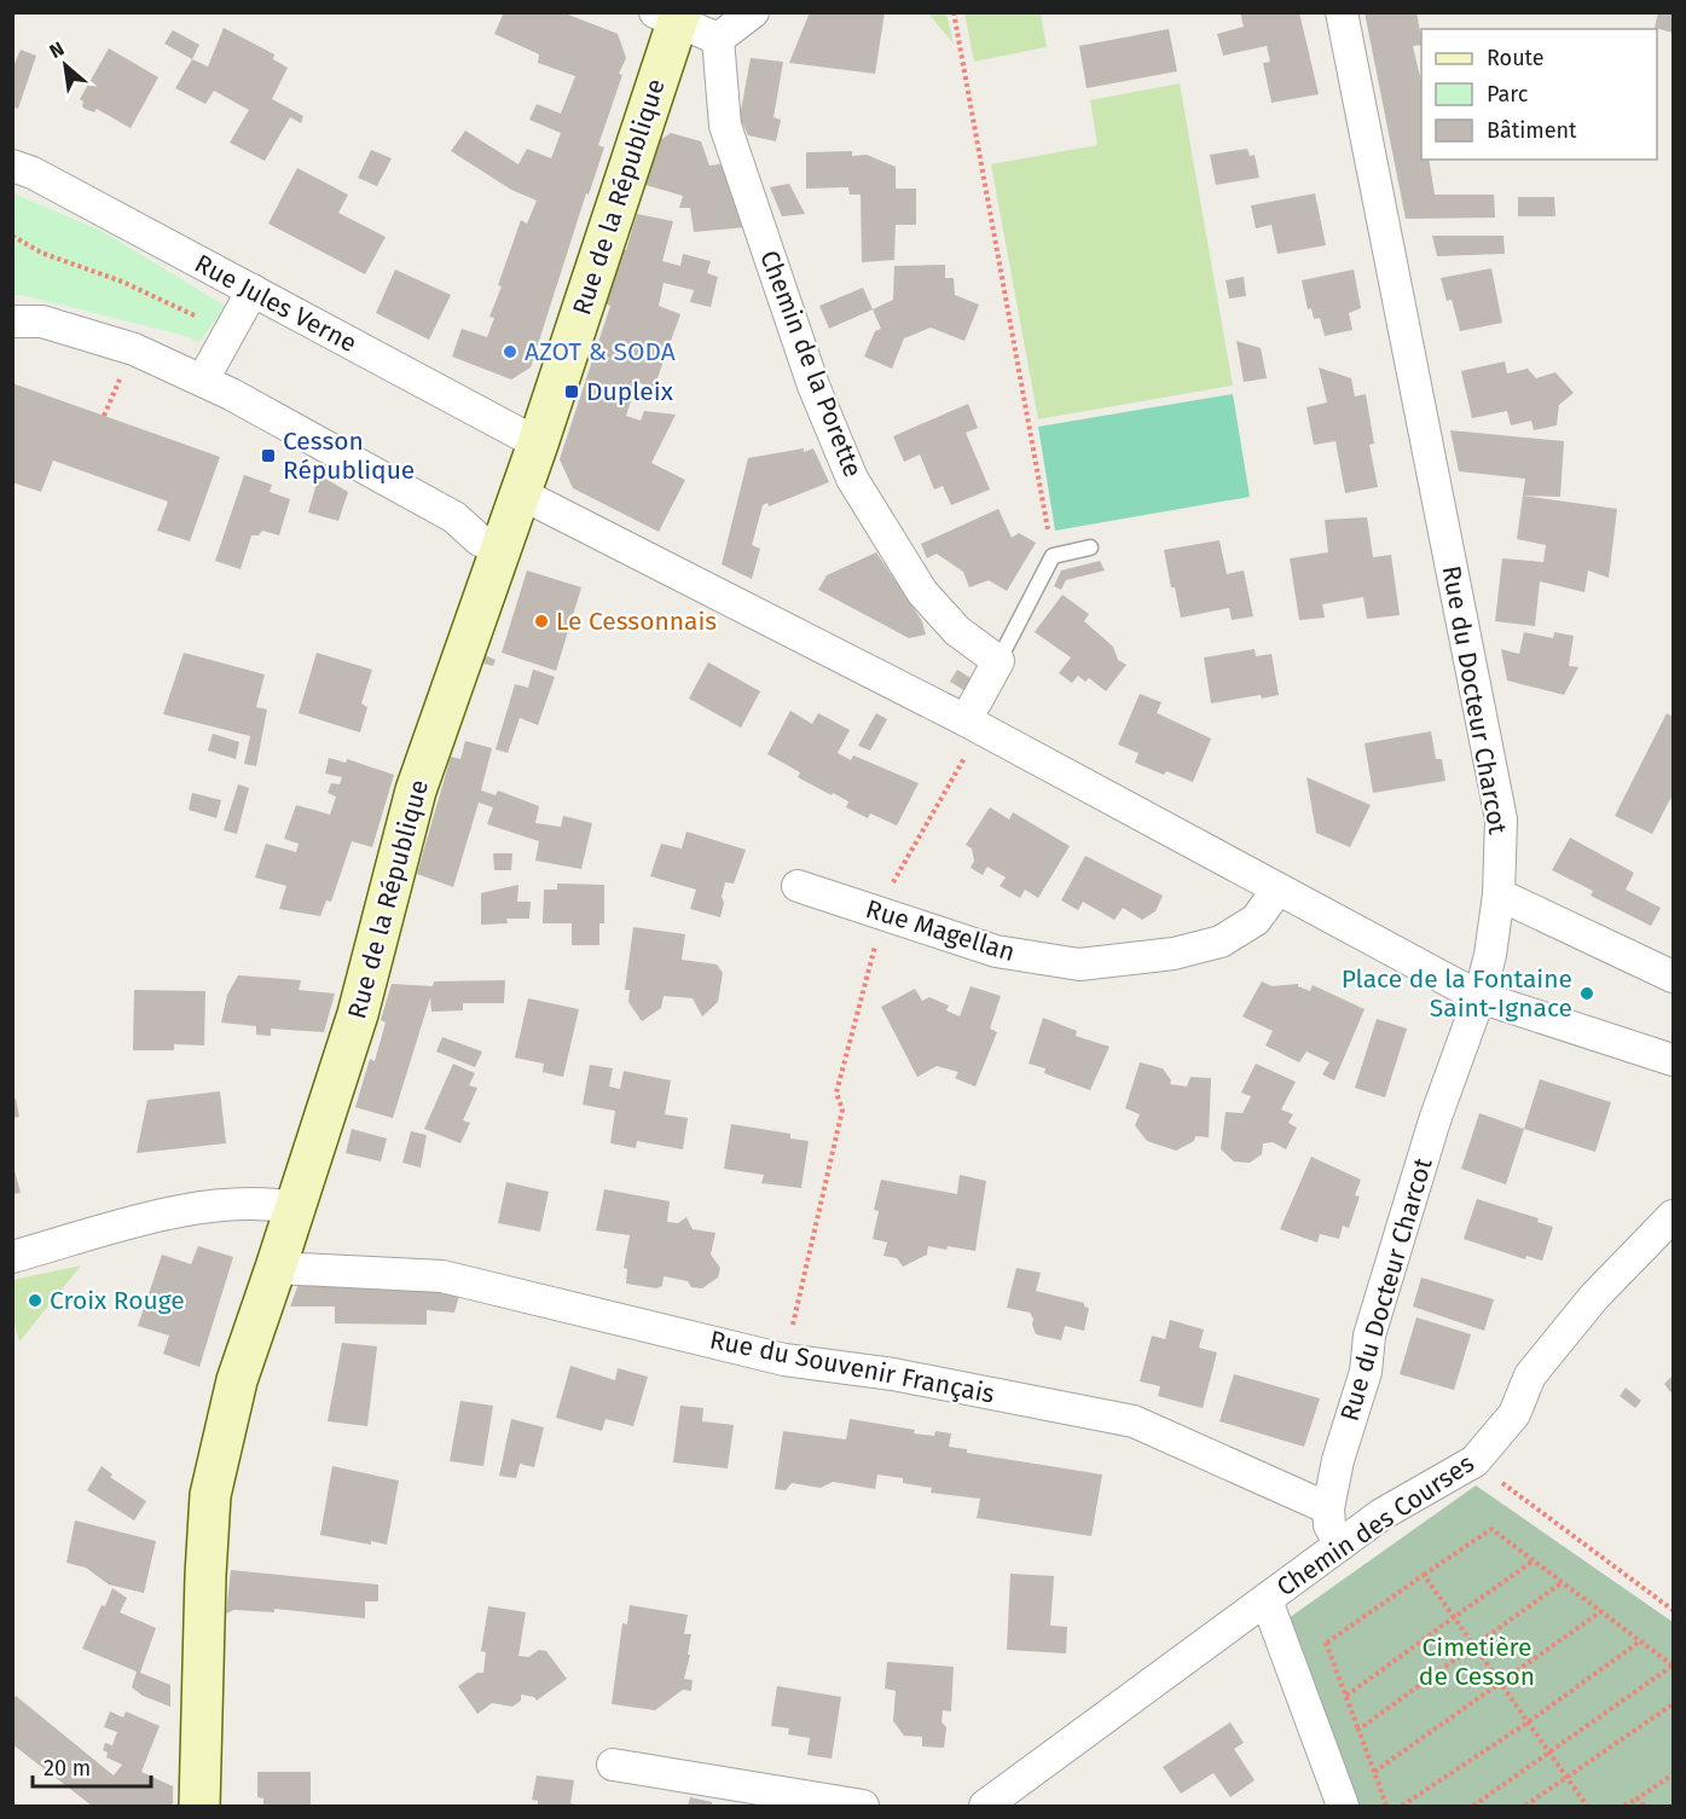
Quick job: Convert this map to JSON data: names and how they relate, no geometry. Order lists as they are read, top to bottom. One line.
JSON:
{"streets":{"street":["Rue de la République","Rue Jules Verne","Chemin de la Porette","Rue du Docteur Charcot","Rue Magellan","Rue du Souvenir Français","Chemin des Courses"]},"crossings":[["Rue de la République","Rue Jules Verne"],["Rue de la République","Rue du Souvenir Français"],["Rue du Docteur Charcot","Rue du Souvenir Français"],["Rue du Docteur Charcot","Chemin des Courses"]],"parks":["Cimetière de Cesson"],"places":{"other":["AZOT & SODA","Le Cessonnais","Place de la Fontaine Saint-Ignace","Croix Rouge"],"transit":["Dupleix","Cesson République"]},"legend":["Route","Parc","Bâtiment"],"scale_bar":"20 m","north":"top left"}
